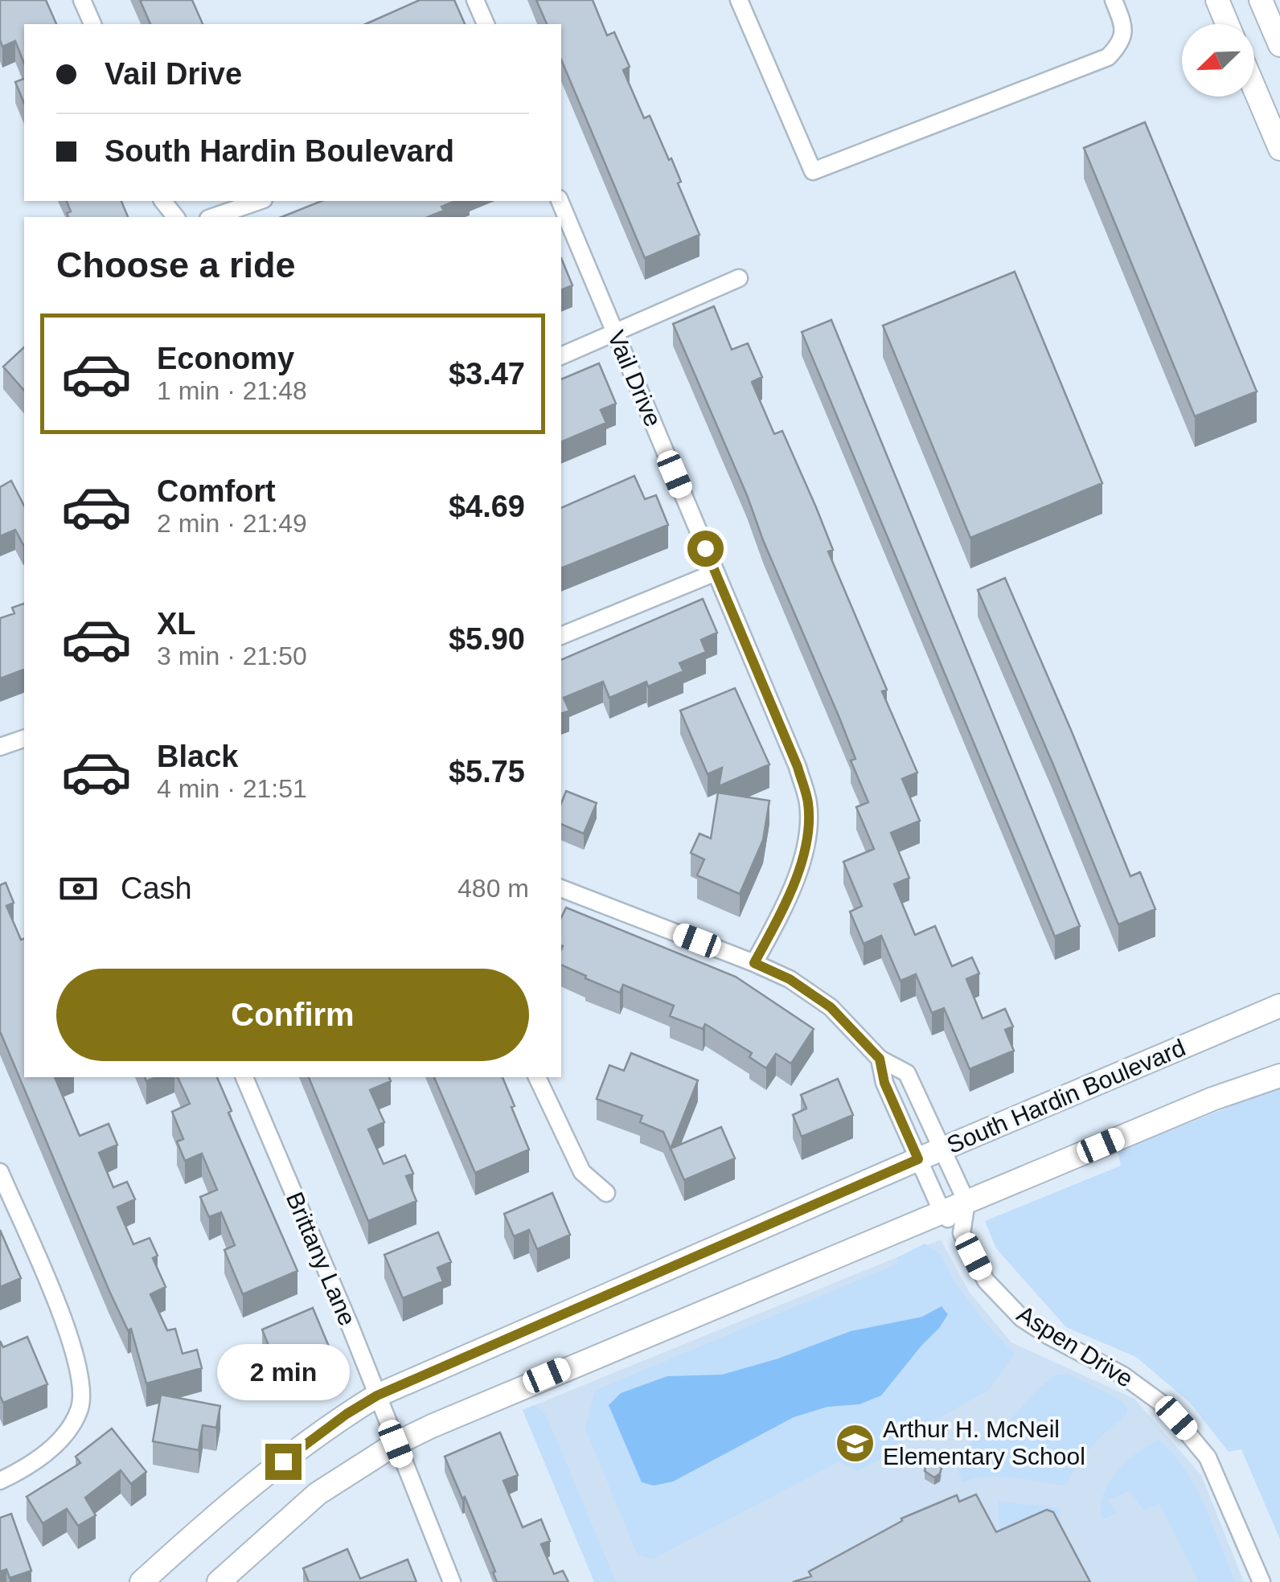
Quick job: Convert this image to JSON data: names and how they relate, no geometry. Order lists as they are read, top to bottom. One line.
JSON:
{"streets":{"main road":["South Hardin Boulevard"],"street":["Vail Drive","Brittany Lane","Aspen Drive"]},"crossings":[["Vail Drive","Aspen Drive"],["South Hardin Boulevard","Brittany Lane"],["South Hardin Boulevard","Aspen Drive"]],"places":{"school or university":["Arthur H. McNeil Elementary School"]},"north":"bottom left","page":{"banner":["Vail Drive","South Hardin Boulevard"],"heading":"Choose a ride","list":[{"name":"Economy","note":"1 min · 21:48","value":"$3.47"},{"name":"Comfort","note":"2 min · 21:49","value":"$4.69"},{"name":"XL","note":"3 min · 21:50","value":"$5.90"},{"name":"Black","note":"4 min · 21:51","value":"$5.75"}],"pay":["Cash","480 m"],"buttons":"Confirm","bubble":"2 min"}}
